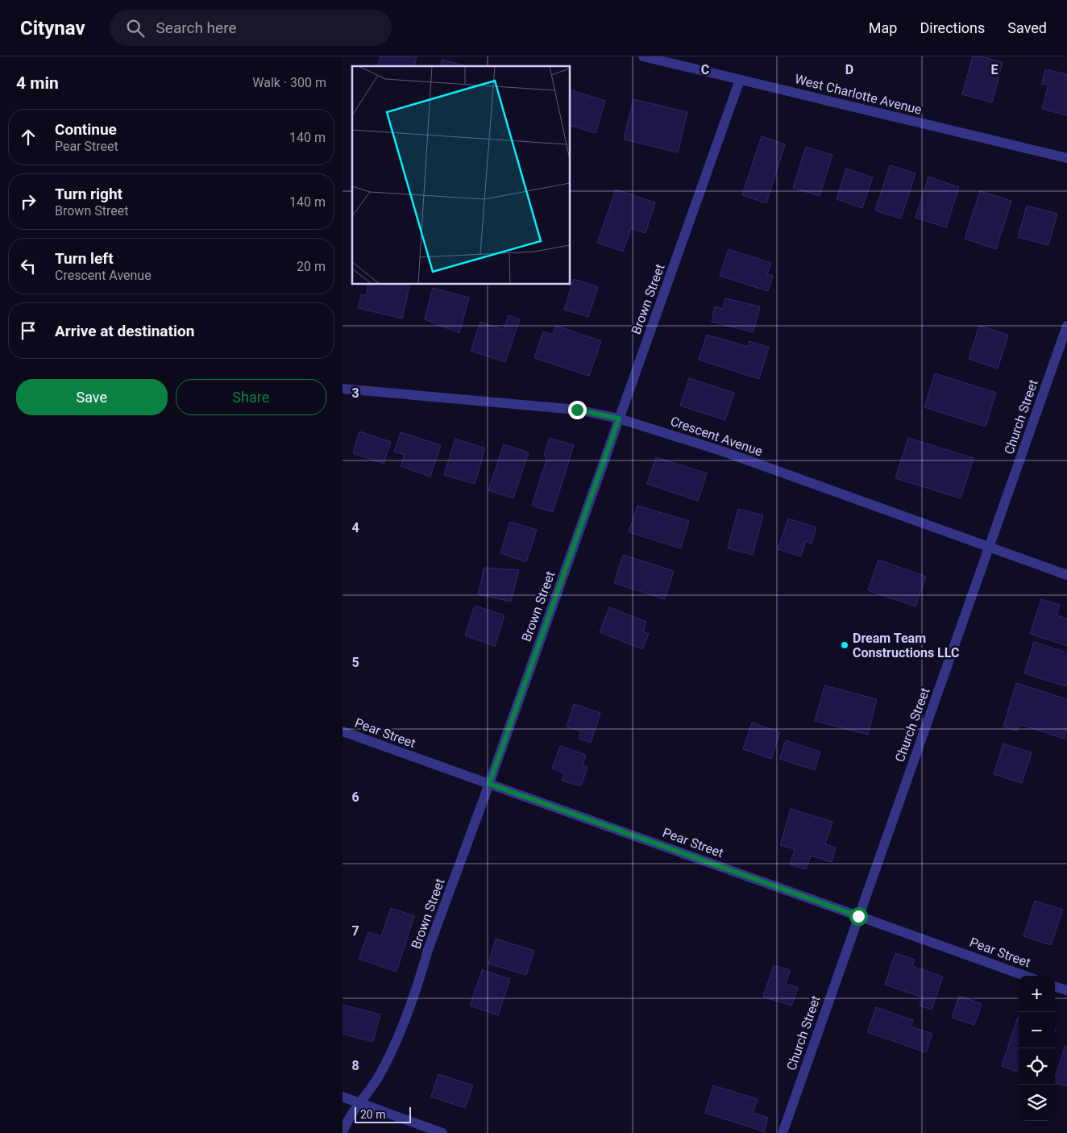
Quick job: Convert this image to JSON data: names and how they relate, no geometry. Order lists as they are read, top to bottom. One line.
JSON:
{"streets":{"street":["West Charlotte Avenue","Brown Street","Church Street","Crescent Avenue","Pear Street"]},"crossings":[["West Charlotte Avenue","Brown Street"],["Brown Street","Crescent Avenue"],["Brown Street","Pear Street"],["Church Street","Crescent Avenue"],["Church Street","Pear Street"]],"places":["Dream Team Constructions LLC"],"scale_bar":"20 m","page":{"header":"Citynav","search":"Search here","nav":["Map","Directions","Saved"],"heading":["4 min","Walk · 300 m"],"list":[["Continue","Pear Street","140 m"],["Turn right","Brown Street","140 m"],["Turn left","Crescent Avenue","20 m"],"Arrive at destination"],"buttons":["Save","Share"],"map_buttons":["+","−"],"scale":"20 m"},"grid":{"columns":["C","D","E"],"rows":["3","4","5","6","7","8"]}}
